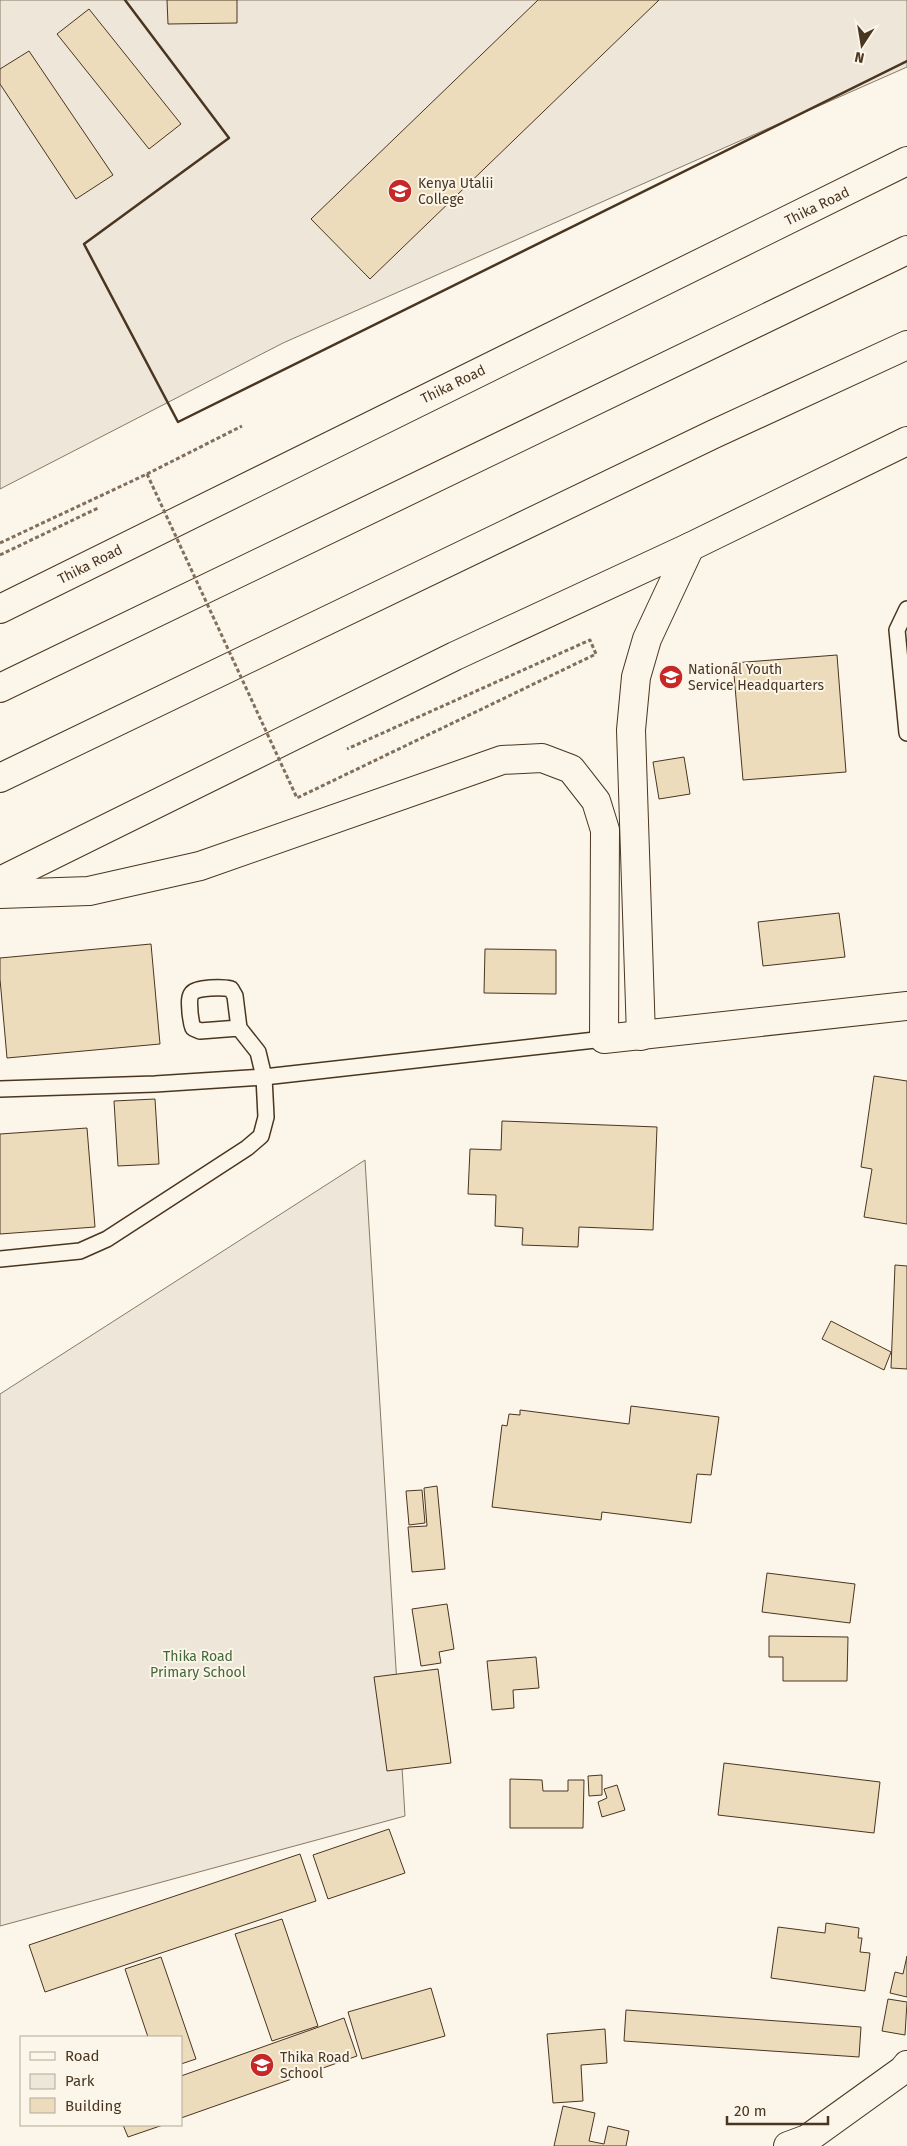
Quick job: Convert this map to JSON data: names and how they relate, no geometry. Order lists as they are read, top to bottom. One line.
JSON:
{"streets":{"main road":["Thika Road"]},"parks":["Thika Road Primary School"],"places":{"school or university":["Kenya Utalii College","National Youth Service Headquarters","Thika Road School"]},"legend":["Road","Park","Building"],"scale_bar":"20 m","north":"bottom"}
